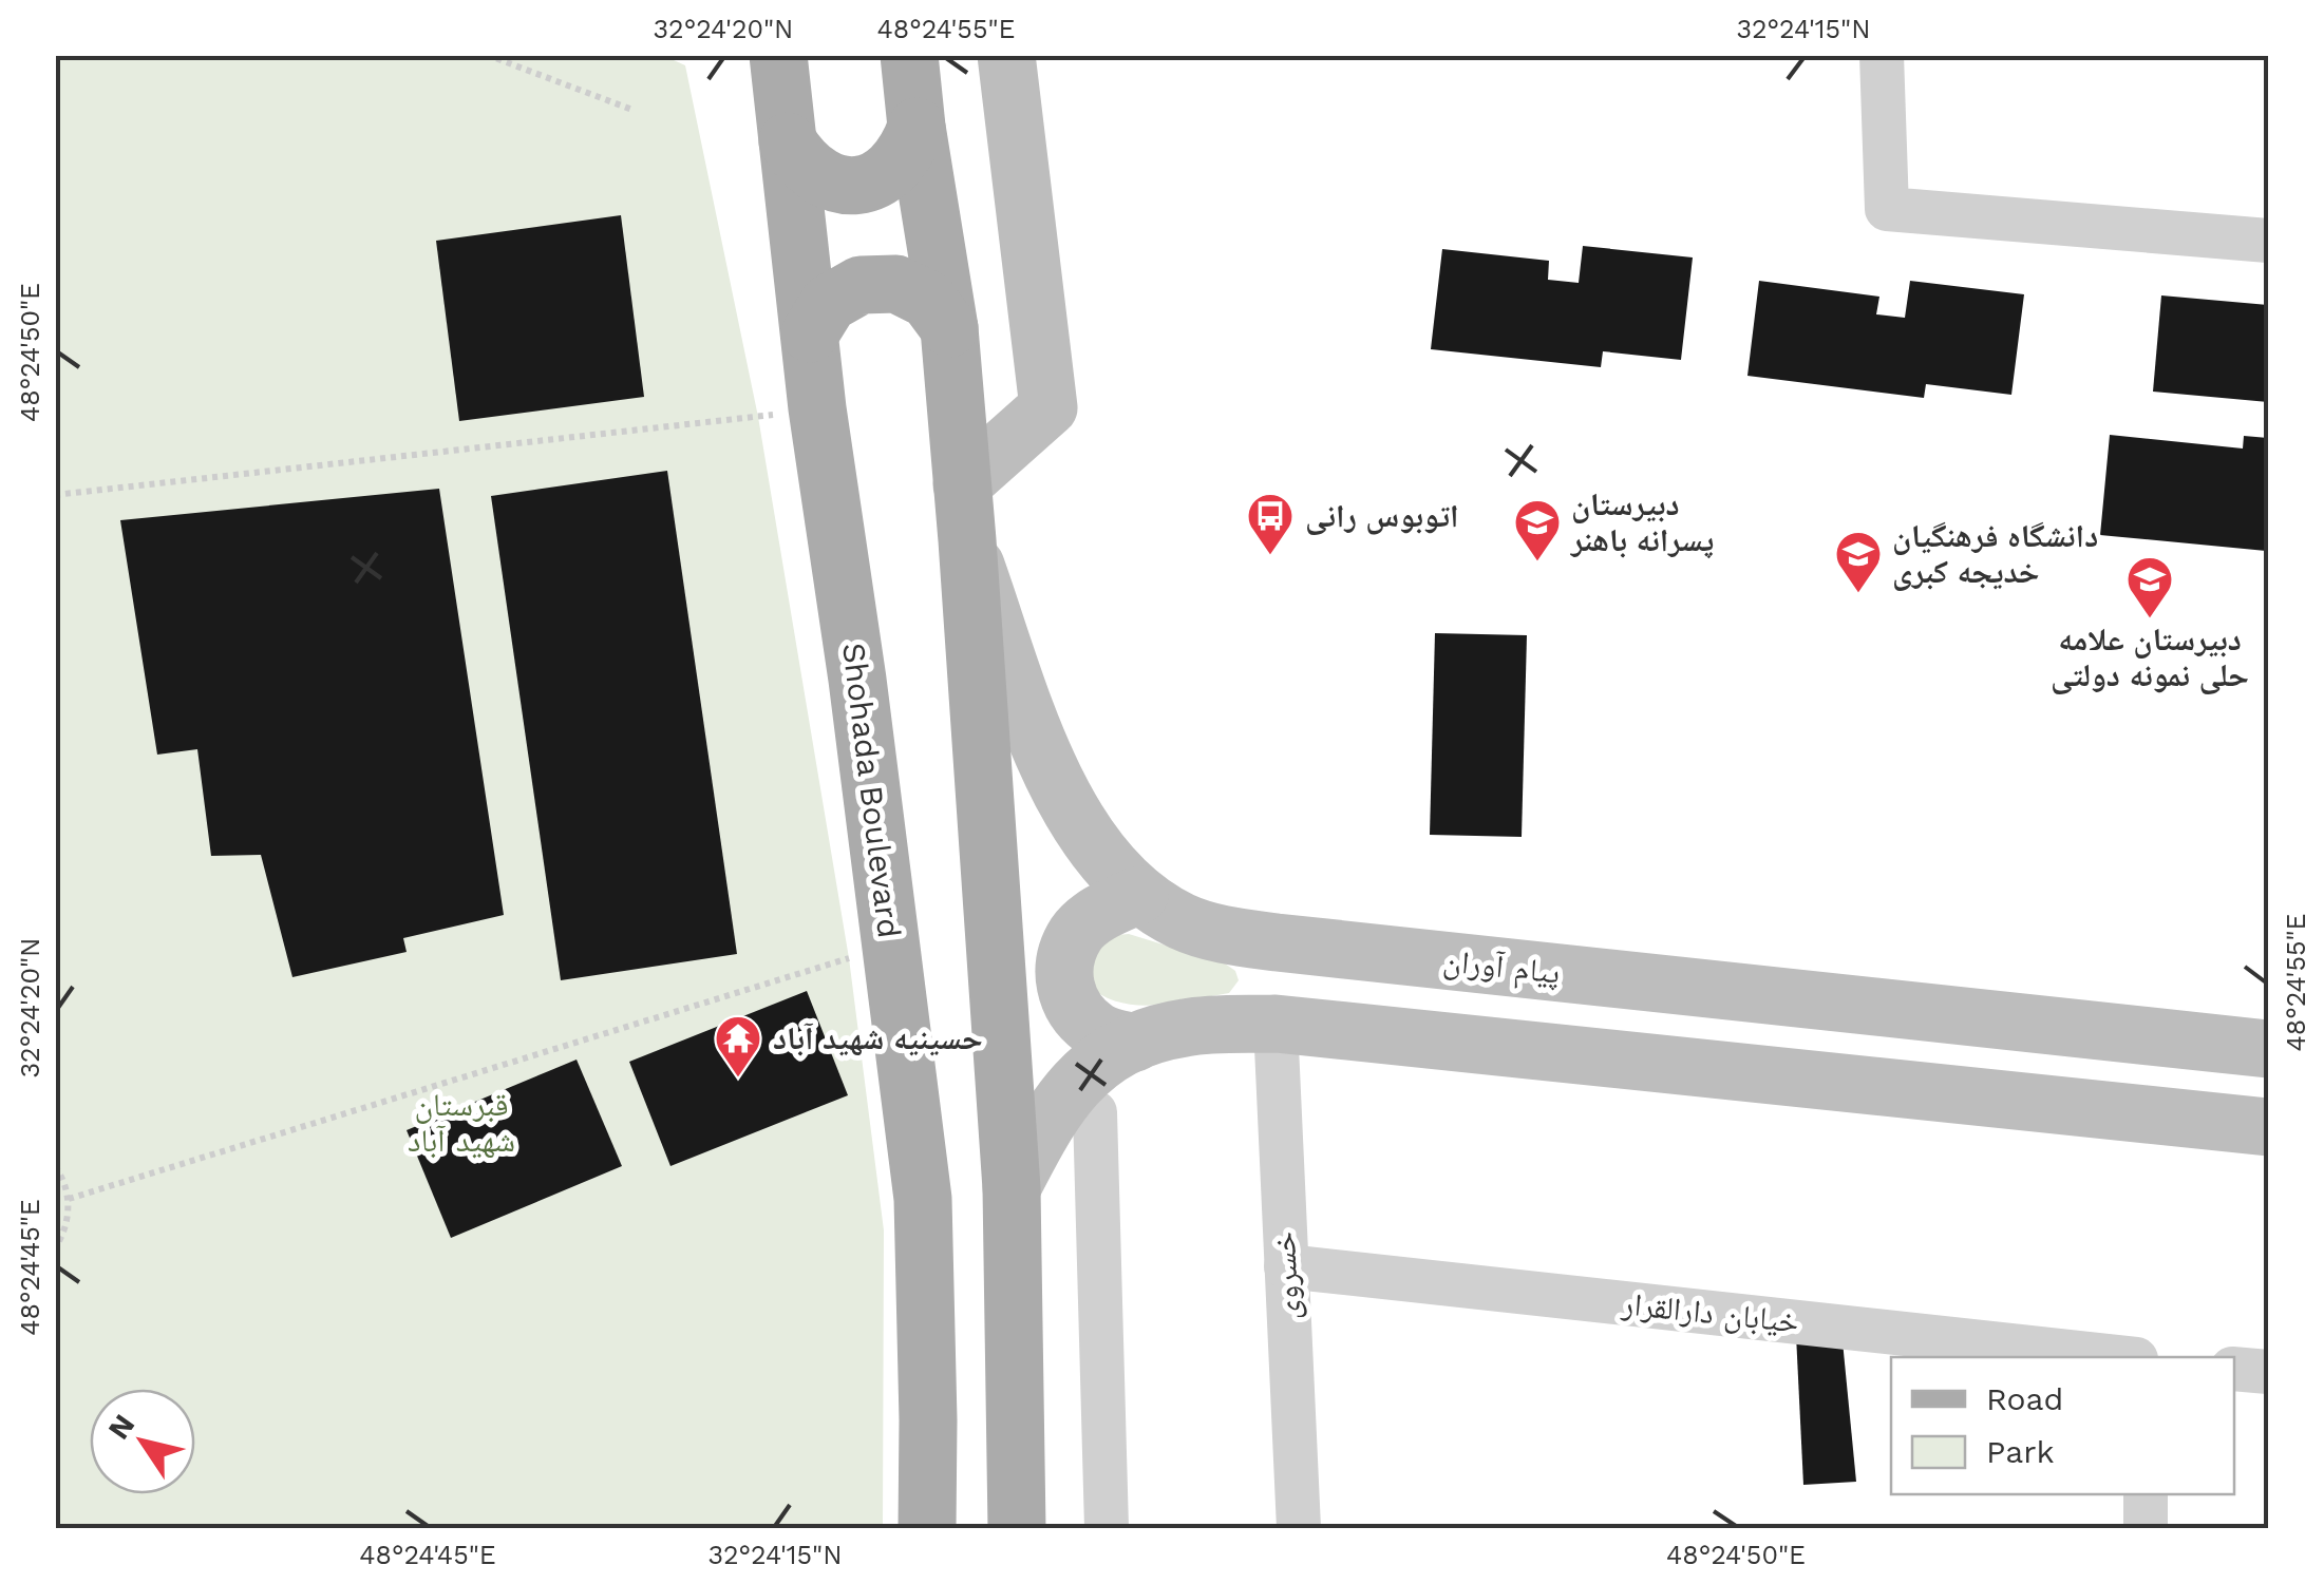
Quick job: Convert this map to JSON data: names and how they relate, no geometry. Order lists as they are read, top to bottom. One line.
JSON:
{"streets":{"main road":["Shohada Boulevard","پیام آوران"],"street":["خسروی","خیابان دارالقرار"]},"crossings":[["خسروی","خیابان دارالقرار"]],"parks":["قبرستان شهید آباد"],"places":{"bus stop":["اتوبوس رانی"],"school or university":["دبیرستان پسرانه باهنر","دانشگاه فرهنگیان خدیجه کبری","دبیرستان علامه حلی نمونه دولتی"],"temple":["حسینیه شهید آباد"]},"legend":["Road","Park"],"north":"top left","coordinates":["32°24'20\"N","48°24'55\"E","32°24'15\"N","48°24'50\"E","48°24'45\"E"]}
